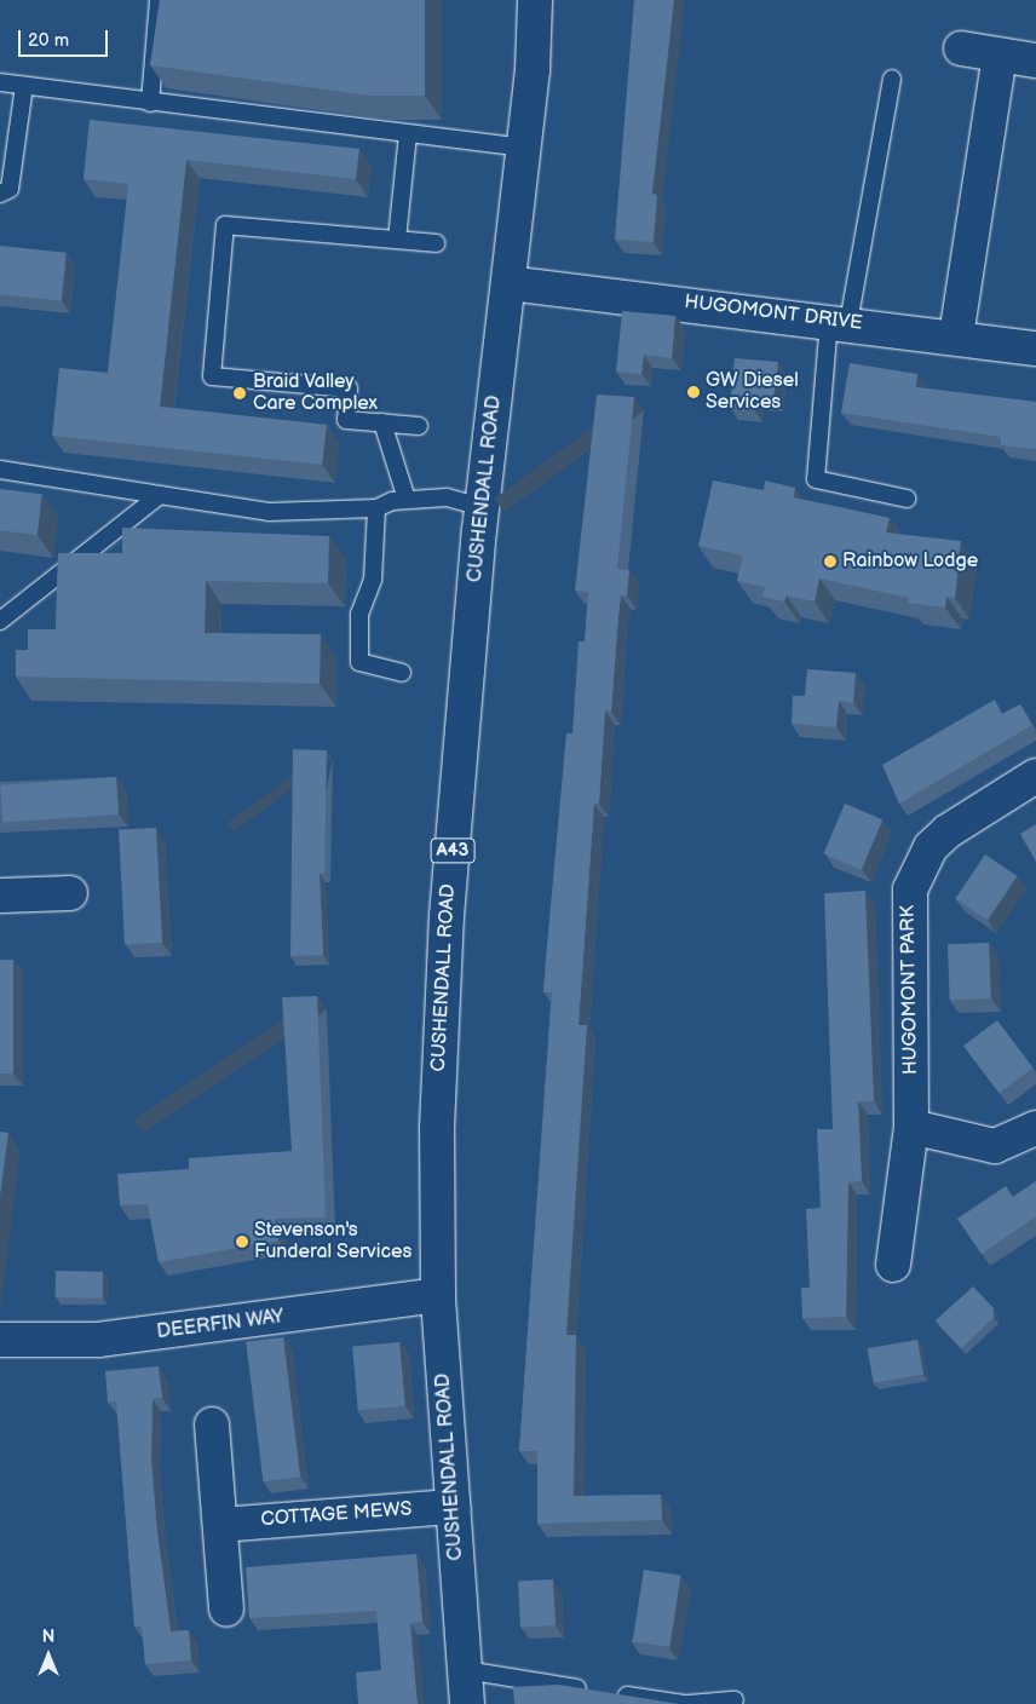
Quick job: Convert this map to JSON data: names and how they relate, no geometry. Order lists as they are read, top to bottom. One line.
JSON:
{"streets":{"street":["HUGOMONT DRIVE","CUSHENDALL ROAD","A43","HUGOMONT PARK","DEERFIN WAY","COTTAGE MEWS"]},"crossings":[["HUGOMONT DRIVE","CUSHENDALL ROAD"],["CUSHENDALL ROAD","DEERFIN WAY"],["CUSHENDALL ROAD","COTTAGE MEWS"]],"places":["GW Diesel Services","Braid Valley Care Complex","Rainbow Lodge","Stevenson's Funderal Services"],"scale_bar":"20 m","north":"top"}
